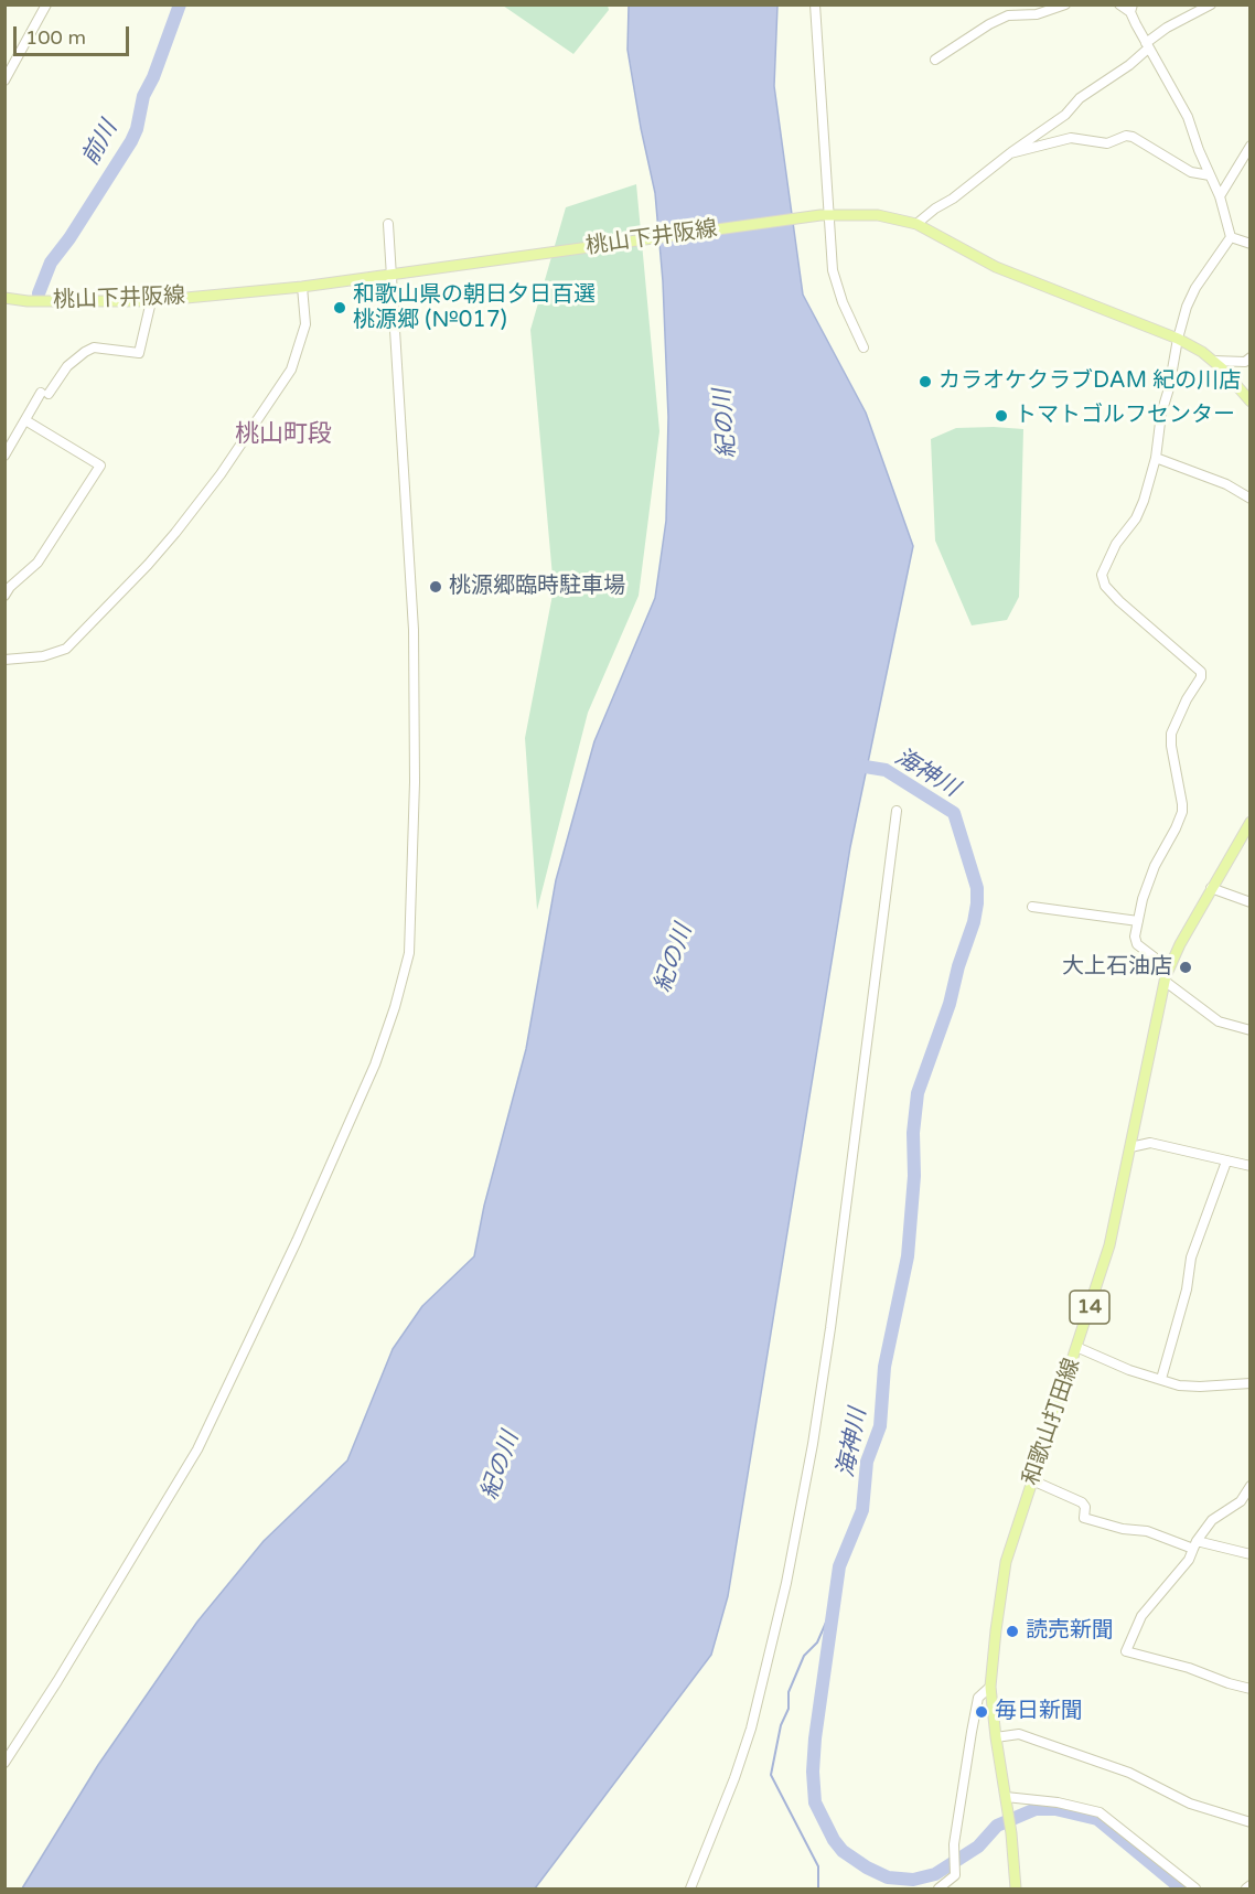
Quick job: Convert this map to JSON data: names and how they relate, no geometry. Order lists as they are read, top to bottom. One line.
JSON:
{"streets":{"main road":["桃山下井阪線","14","和歌山打田線"]},"districts":["桃山町段"],"water":["前川","紀の川","海神川"],"places":["和歌山県の朝日夕日百選 桃源郷 (№017)","カラオケクラブDAM 紀の川店","トマトゴルフセンター","桃源郷臨時駐車場","大上石油店","読売新聞","毎日新聞"],"scale_bar":"100 m"}
